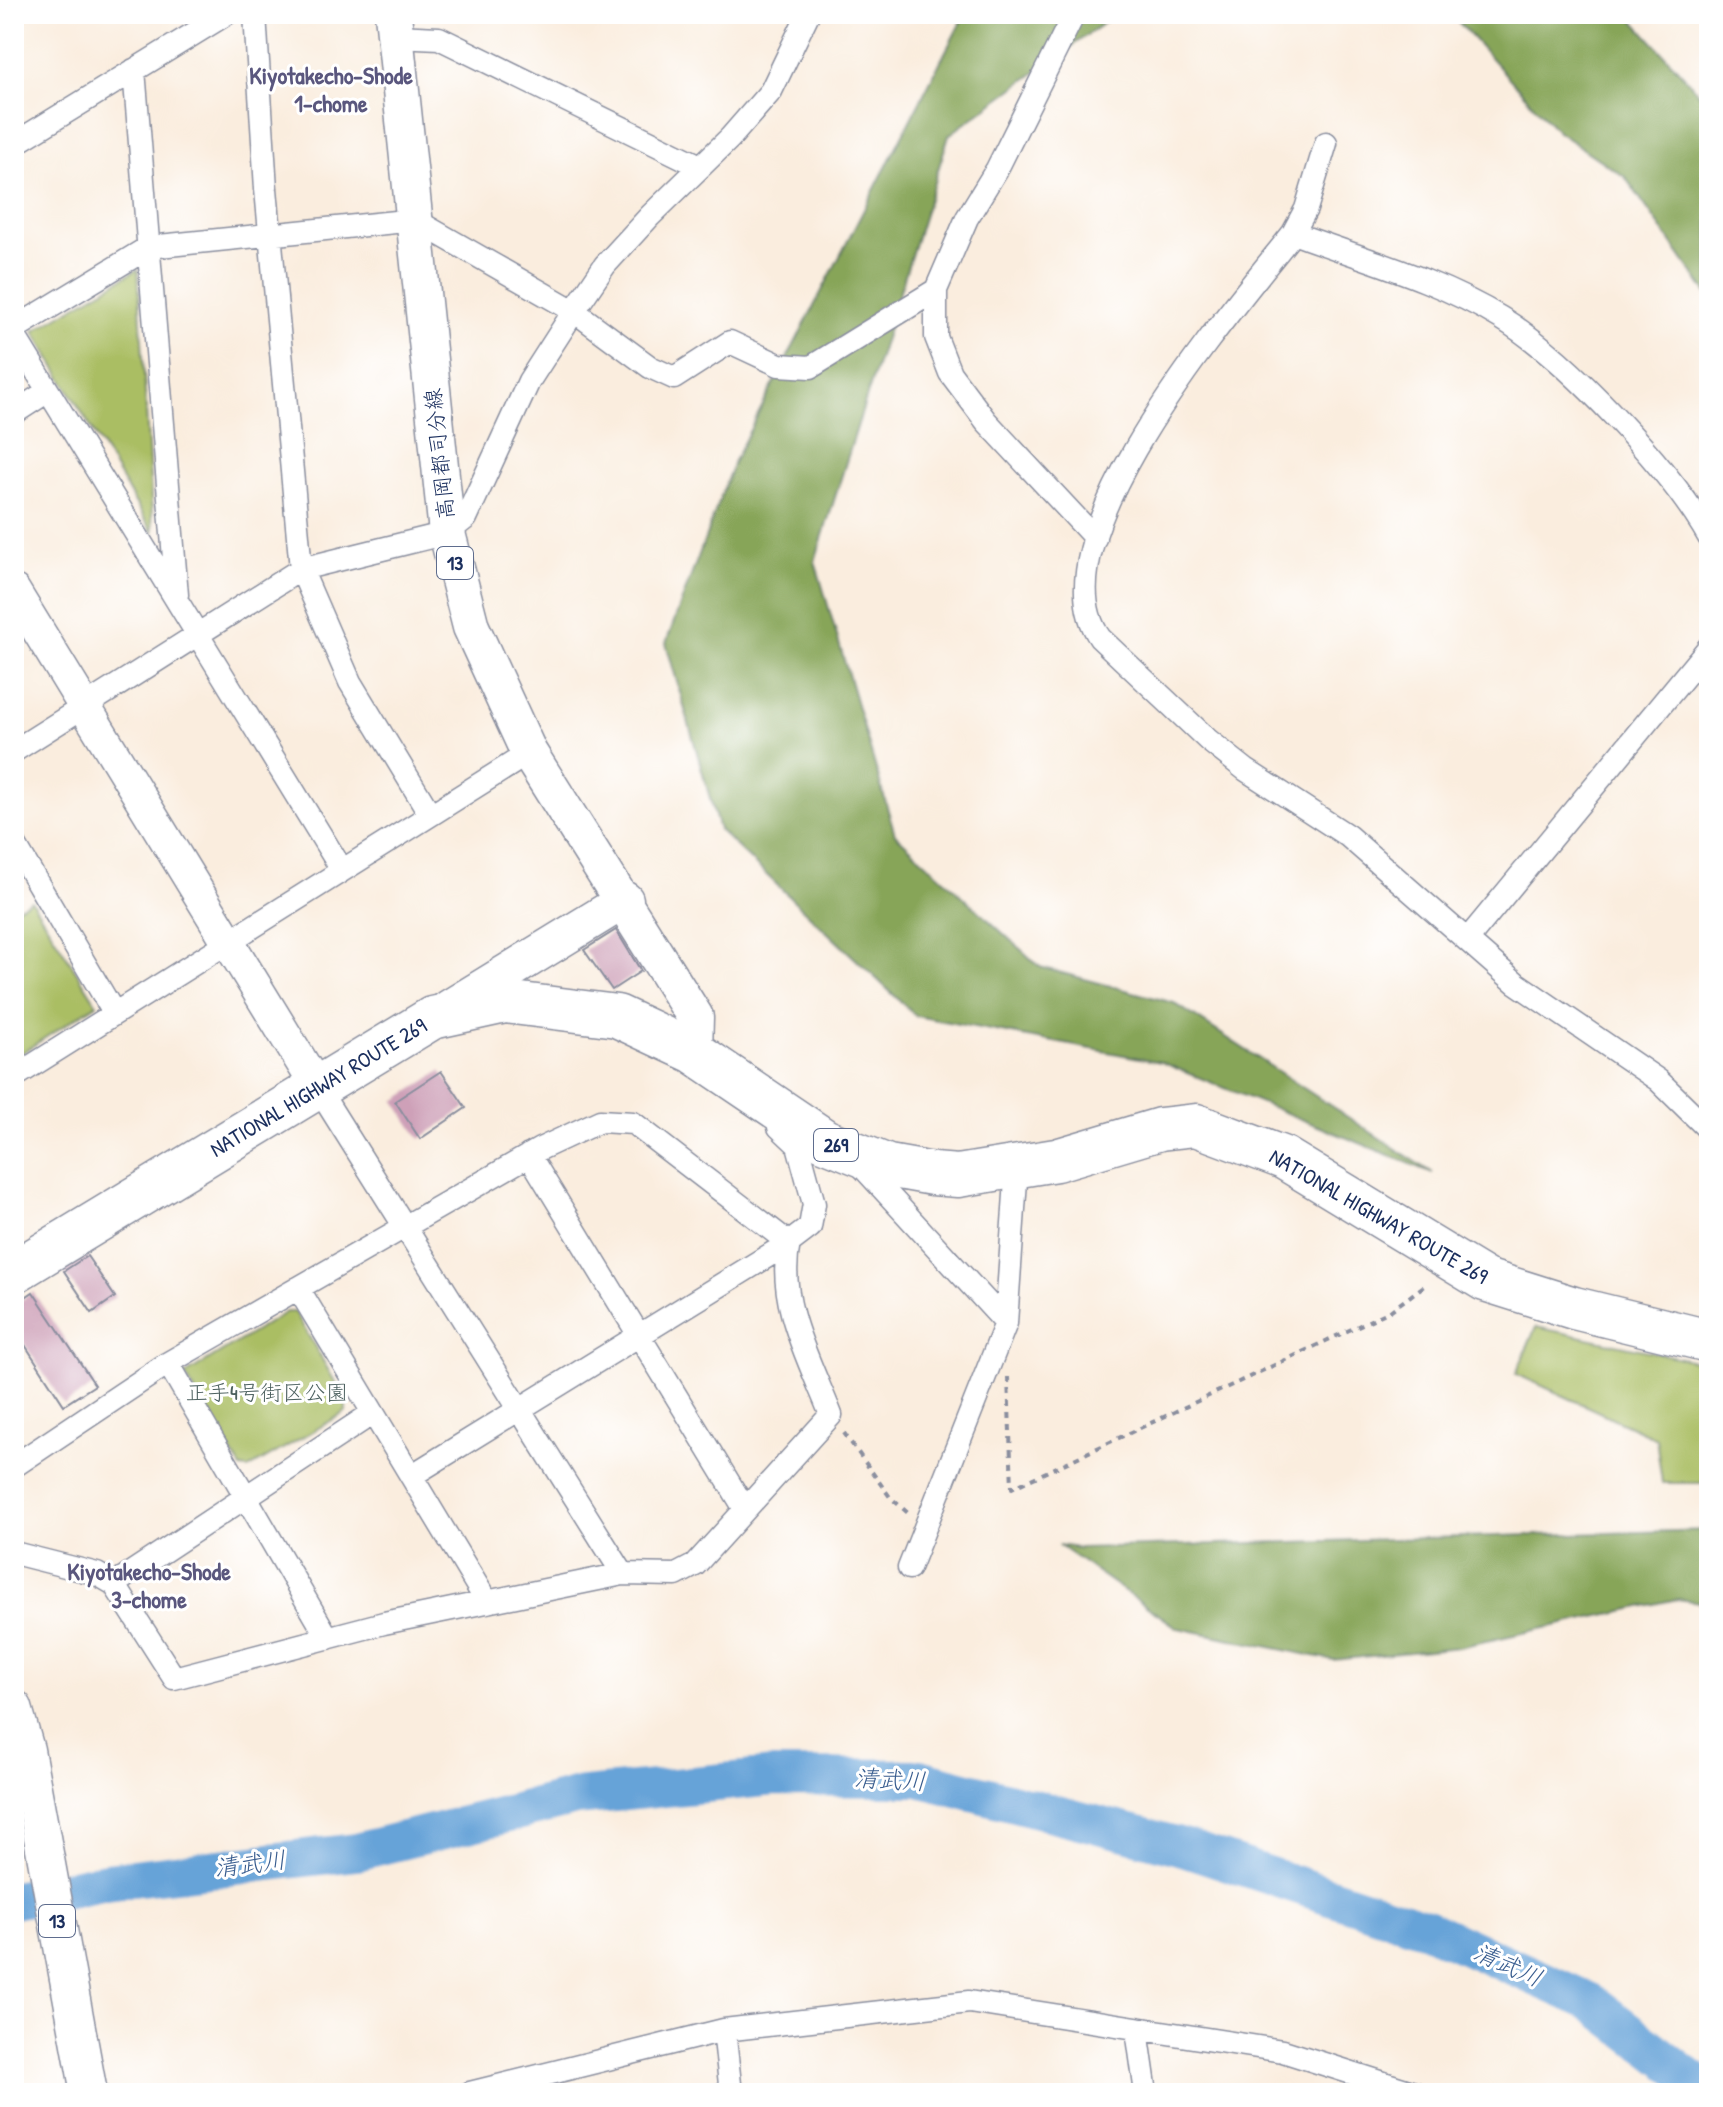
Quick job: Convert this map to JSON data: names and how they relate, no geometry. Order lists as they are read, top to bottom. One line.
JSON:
{"streets":{"highway":["NATIONAL HIGHWAY ROUTE 269","269"],"main road":["高岡都司分線","13"]},"crossings":[["高岡都司分線","NATIONAL HIGHWAY ROUTE 269"]],"districts":["Kiyotakecho-Shode 1-chome","Kiyotakecho-Shode 3-chome"],"water":["清武川"],"parks":["正手4号街区公園"]}
